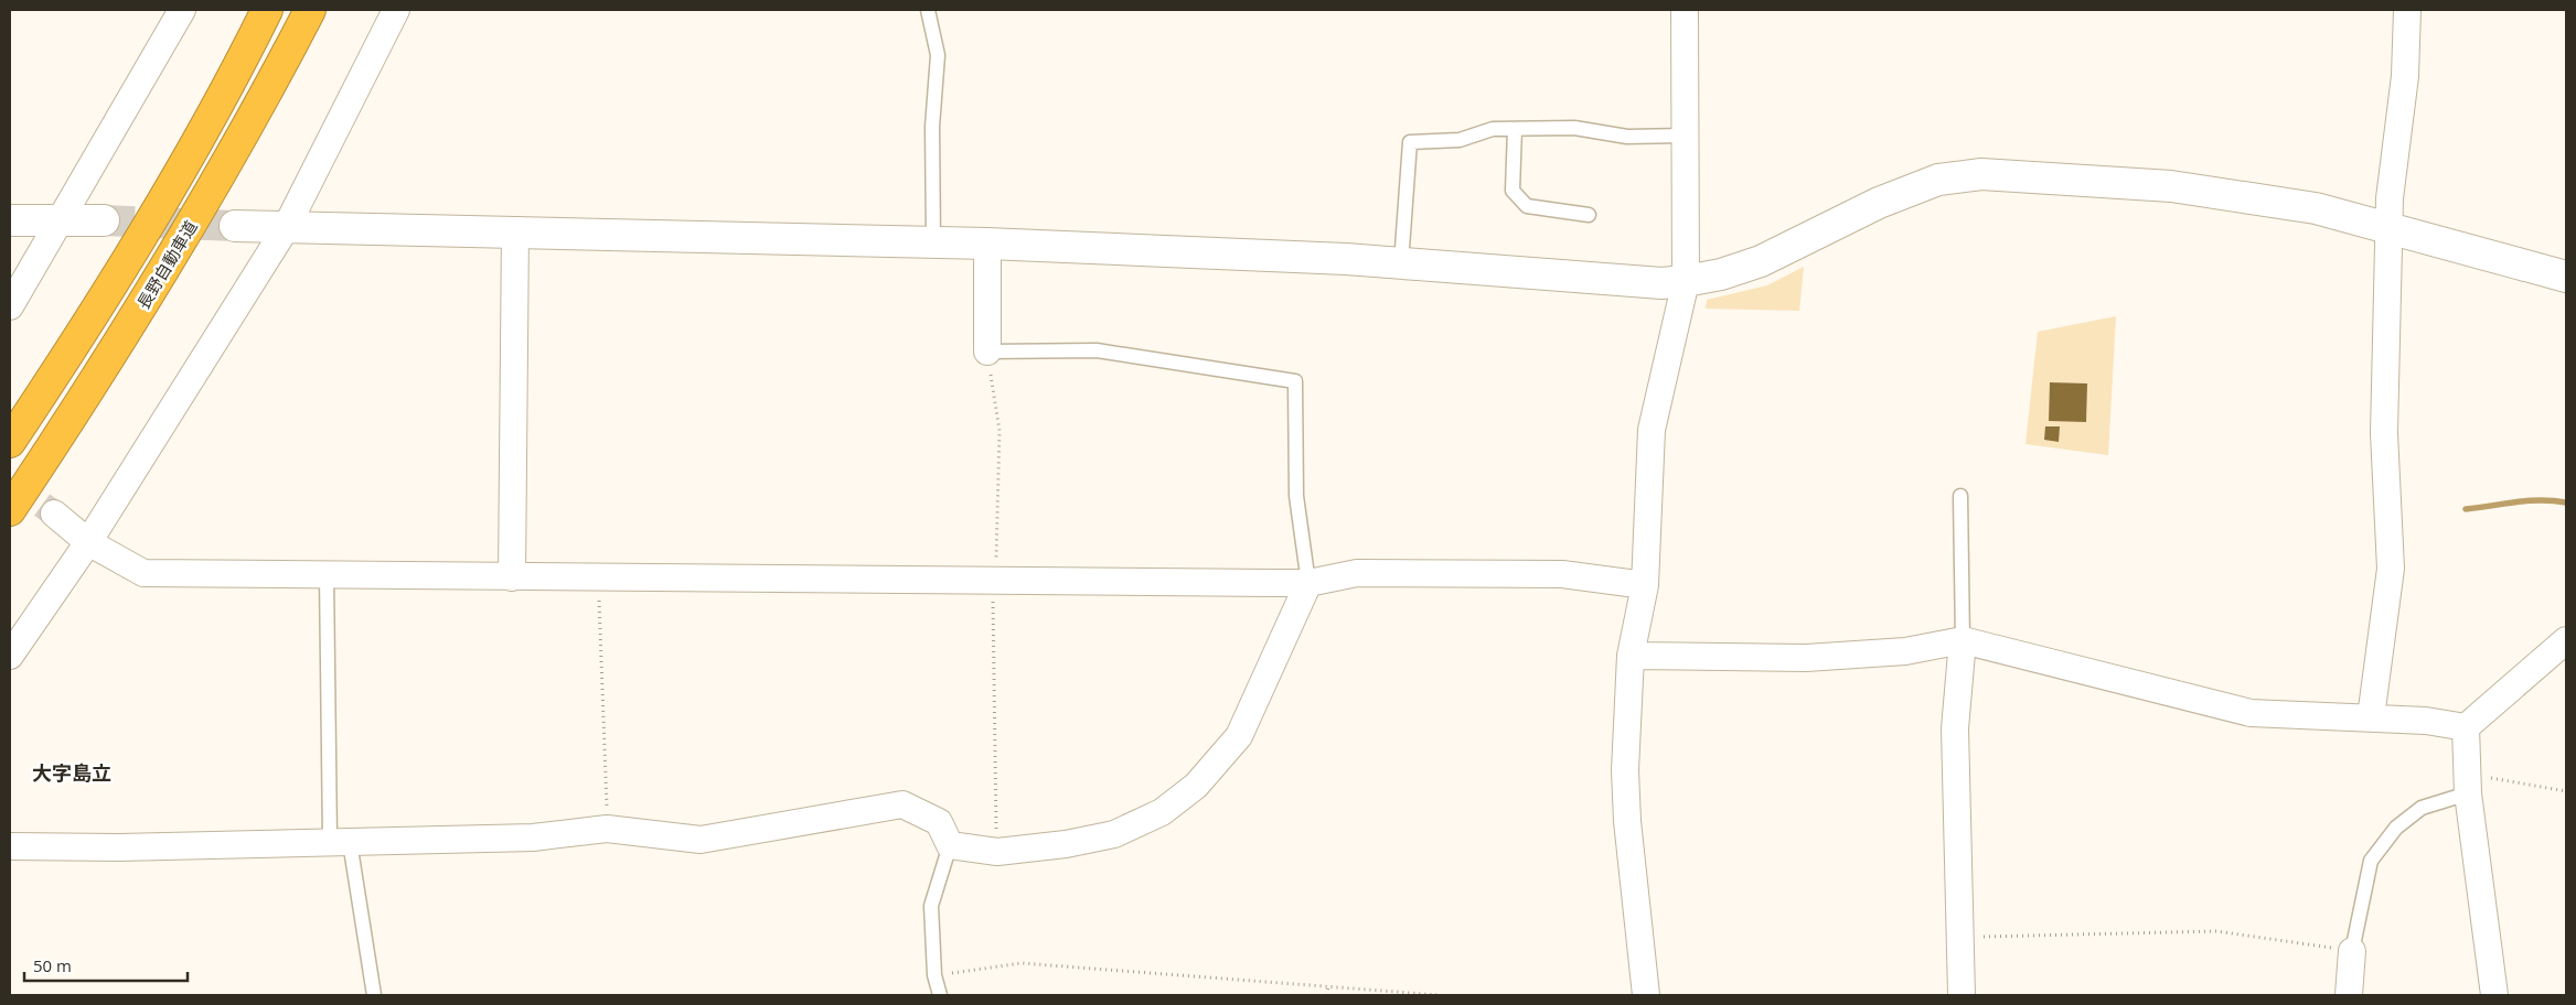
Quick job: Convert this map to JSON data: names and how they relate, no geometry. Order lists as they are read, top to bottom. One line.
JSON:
{"streets":{"highway":["長野自動車道"]},"districts":["大字島立"],"scale_bar":"50 m"}
